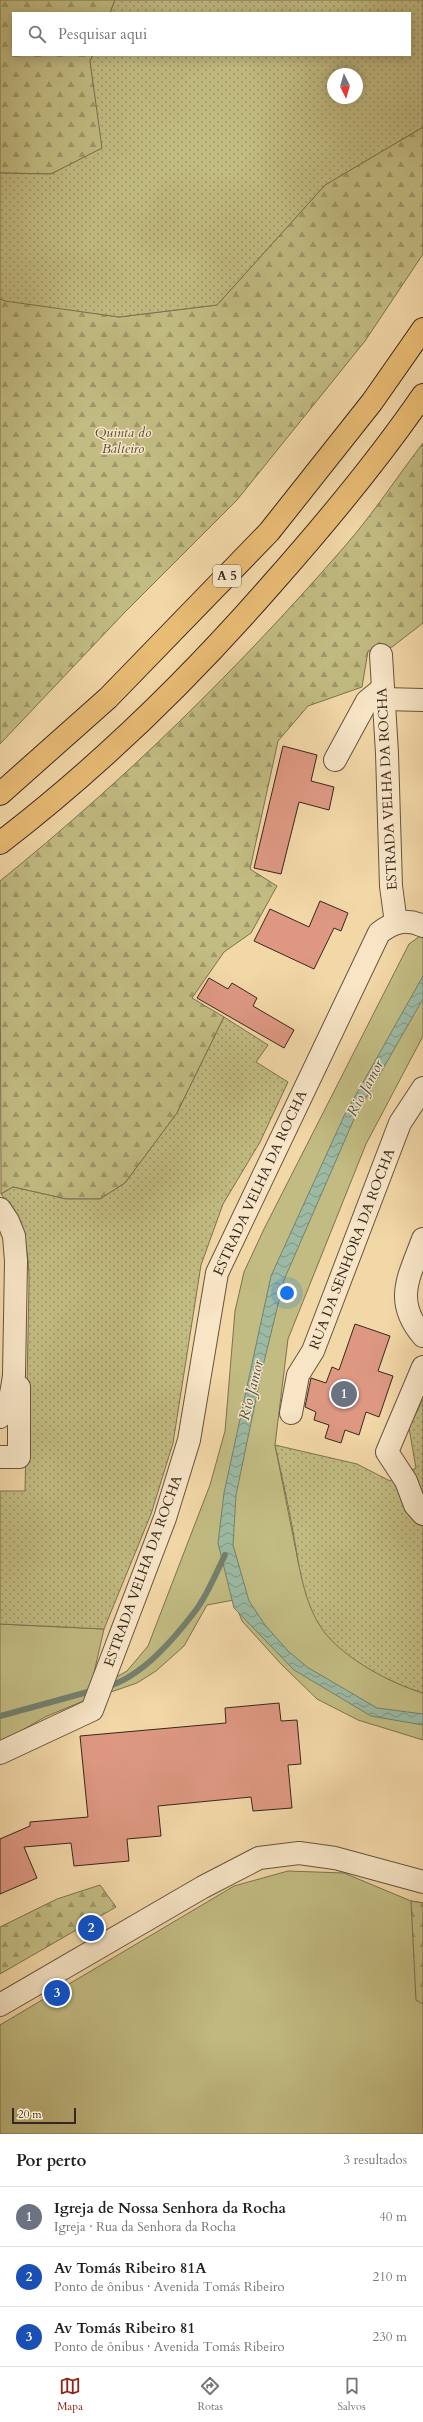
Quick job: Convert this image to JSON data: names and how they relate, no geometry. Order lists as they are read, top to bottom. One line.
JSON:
{"streets":{"highway":["A 5"],"street":["ESTRADA VELHA DA ROCHA","RUA DA SENHORA DA ROCHA"]},"water":["Rio Jamor"],"parks":["Quinta do Balteiro"],"scale_bar":"20 m","north":"bottom","page":{"search":"Pesquisar aqui","pins":["1","2","3"],"scale":"20 m","heading":["Por perto","3 resultados"],"list":[{"mark":"1","name":"Igreja de Nossa Senhora da Rocha","note":"Igreja · Rua da Senhora da Rocha","value":"40 m"},{"mark":"2","name":"Av Tomás Ribeiro 81A","note":"Ponto de ônibus · Avenida Tomás Ribeiro","value":"210 m"},{"mark":"3","name":"Av Tomás Ribeiro 81","note":"Ponto de ônibus · Avenida Tomás Ribeiro","value":"230 m"}],"nav":["Mapa","Rotas","Salvos"]}}
